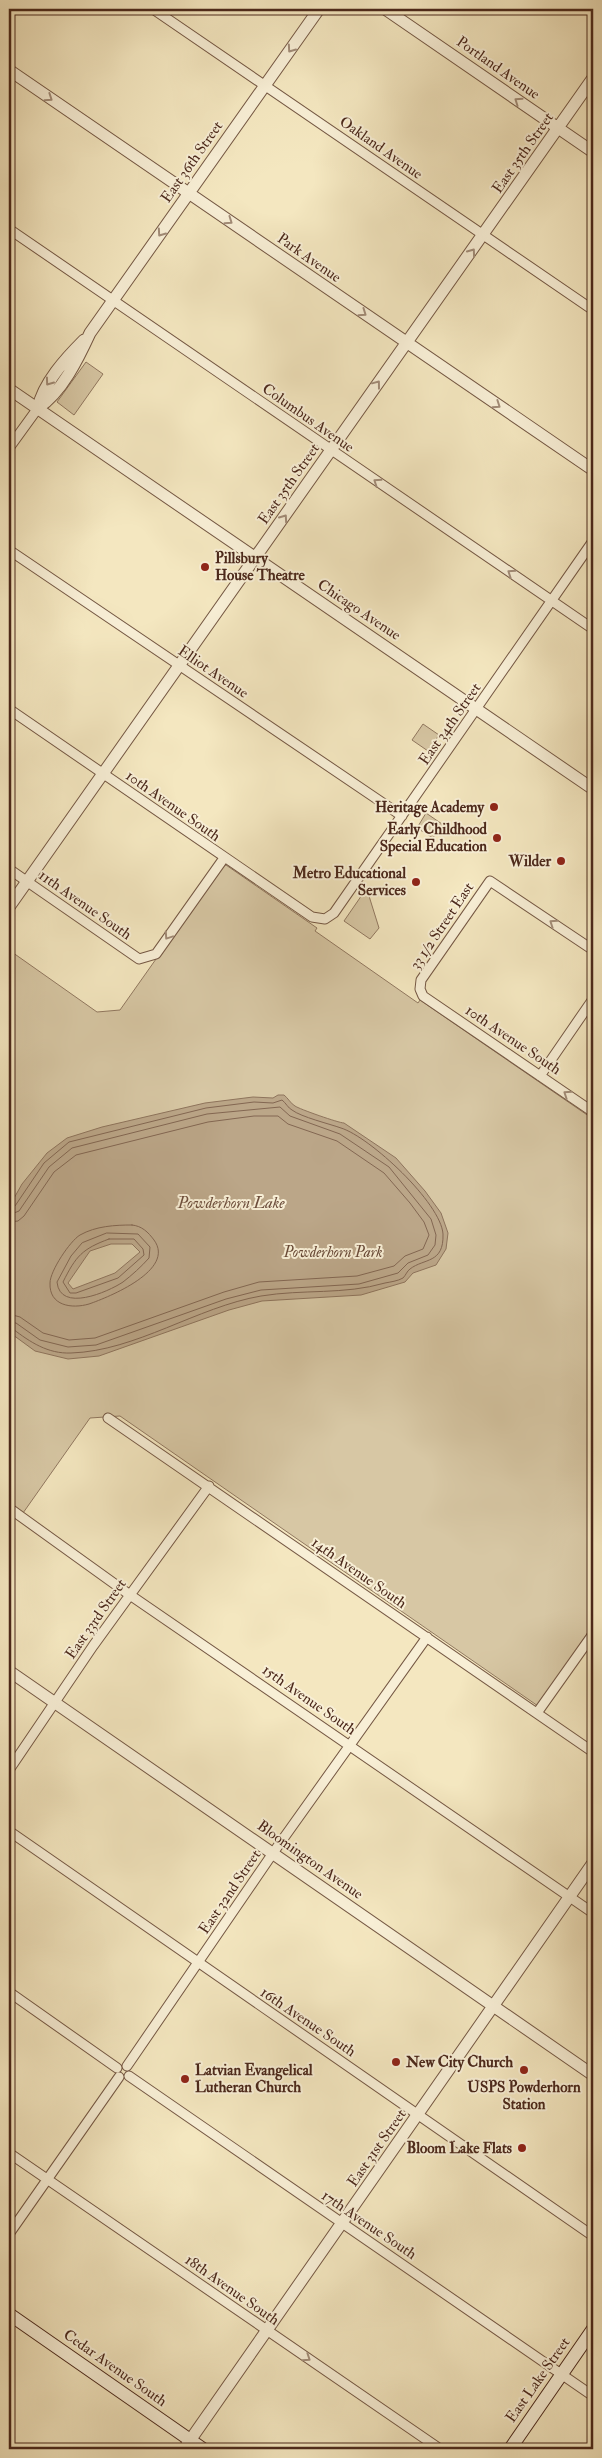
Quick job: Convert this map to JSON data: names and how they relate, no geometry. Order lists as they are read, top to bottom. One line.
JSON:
{"streets":{"main road":["Cedar Avenue South","East Lake Street"],"street":["Portland Avenue","Oakland Avenue","East 35th Street","East 36th Street","Park Avenue","Columbus Avenue","Chicago Avenue","Elliot Avenue","East 34th Street","10th Avenue South","11th Avenue South","33 1/2 Street East","14th Avenue South","East 33rd Street","15th Avenue South","Bloomington Avenue","East 32nd Street","16th Avenue South","East 31st Street","17th Avenue South","18th Avenue South"]},"crossings":[["Portland Avenue","East 35th Street"],["Oakland Avenue","East 35th Street"],["Oakland Avenue","East 36th Street"],["East 35th Street","Park Avenue"],["East 35th Street","Columbus Avenue"],["East 35th Street","Chicago Avenue"],["East 35th Street","Elliot Avenue"],["East 35th Street","10th Avenue South"],["East 35th Street","11th Avenue South"],["East 36th Street","Park Avenue"],["East 36th Street","Columbus Avenue"],["East 36th Street","Chicago Avenue"],["Columbus Avenue","East 34th Street"],["Chicago Avenue","East 34th Street"],["Elliot Avenue","East 34th Street"],["East 34th Street","10th Avenue South"],["10th Avenue South","11th Avenue South"],["10th Avenue South","33 1/2 Street East"],["14th Avenue South","East 33rd Street"],["14th Avenue South","East 32nd Street"],["East 33rd Street","15th Avenue South"],["East 33rd Street","Bloomington Avenue"],["15th Avenue South","East 32nd Street"],["15th Avenue South","East 31st Street"],["Bloomington Avenue","East 32nd Street"],["Bloomington Avenue","East 31st Street"],["East 32nd Street","16th Avenue South"],["16th Avenue South","East 31st Street"],["East 31st Street","17th Avenue South"],["East 31st Street","18th Avenue South"],["East 31st Street","Cedar Avenue South"],["17th Avenue South","East Lake Street"]],"one_way":["Portland Avenue","East 35th Street","East 36th Street","Park Avenue","Columbus Avenue","18th Avenue South"],"water":["Powderhorn Lake"],"parks":["Powderhorn Park"],"places":["Pillsbury House Theatre","Heritage Academy","Early Childhood Special Education","Wilder","Metro Educational Services","New City Church","USPS Powderhorn Station","Latvian Evangelical Lutheran Church","Bloom Lake Flats"]}
